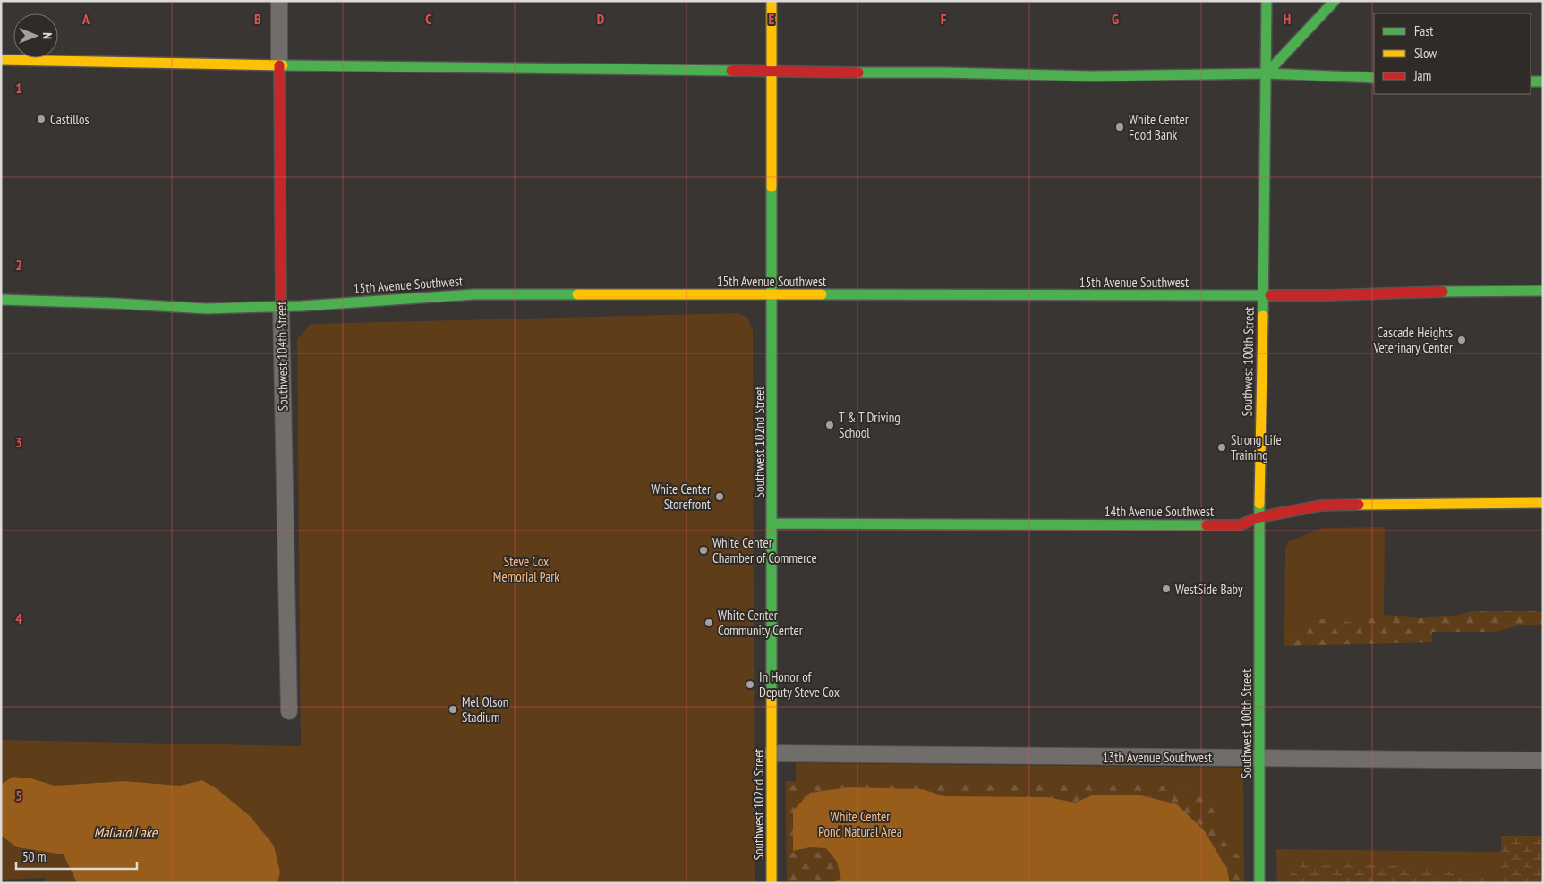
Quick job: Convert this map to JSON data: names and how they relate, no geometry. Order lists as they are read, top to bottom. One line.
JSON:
{"streets":{"street":["15th Avenue Southwest","Southwest 104th Street","Southwest 100th Street","Southwest 102nd Street","14th Avenue Southwest","13th Avenue Southwest"]},"crossings":[["15th Avenue Southwest","Southwest 104th Street"],["15th Avenue Southwest","Southwest 100th Street"],["15th Avenue Southwest","Southwest 102nd Street"],["Southwest 100th Street","14th Avenue Southwest"],["Southwest 100th Street","13th Avenue Southwest"],["Southwest 102nd Street","14th Avenue Southwest"],["Southwest 102nd Street","13th Avenue Southwest"]],"water":["Mallard Lake"],"parks":["Steve Cox Memorial Park","White Center Pond Natural Area"],"places":["Castillos","White Center Food Bank","Cascade Heights Veterinary Center","T & T Driving School","Strong Life Training","White Center Storefront","White Center Chamber of Commerce","WestSide Baby","White Center Community Center","In Honor of Deputy Steve Cox","Mel Olson Stadium"],"legend":["Fast","Slow","Jam"],"scale_bar":"50 m","north":"right","grid":{"columns":["A","B","C","D","E","F","G","H"],"rows":["1","2","3","4","5"]}}
